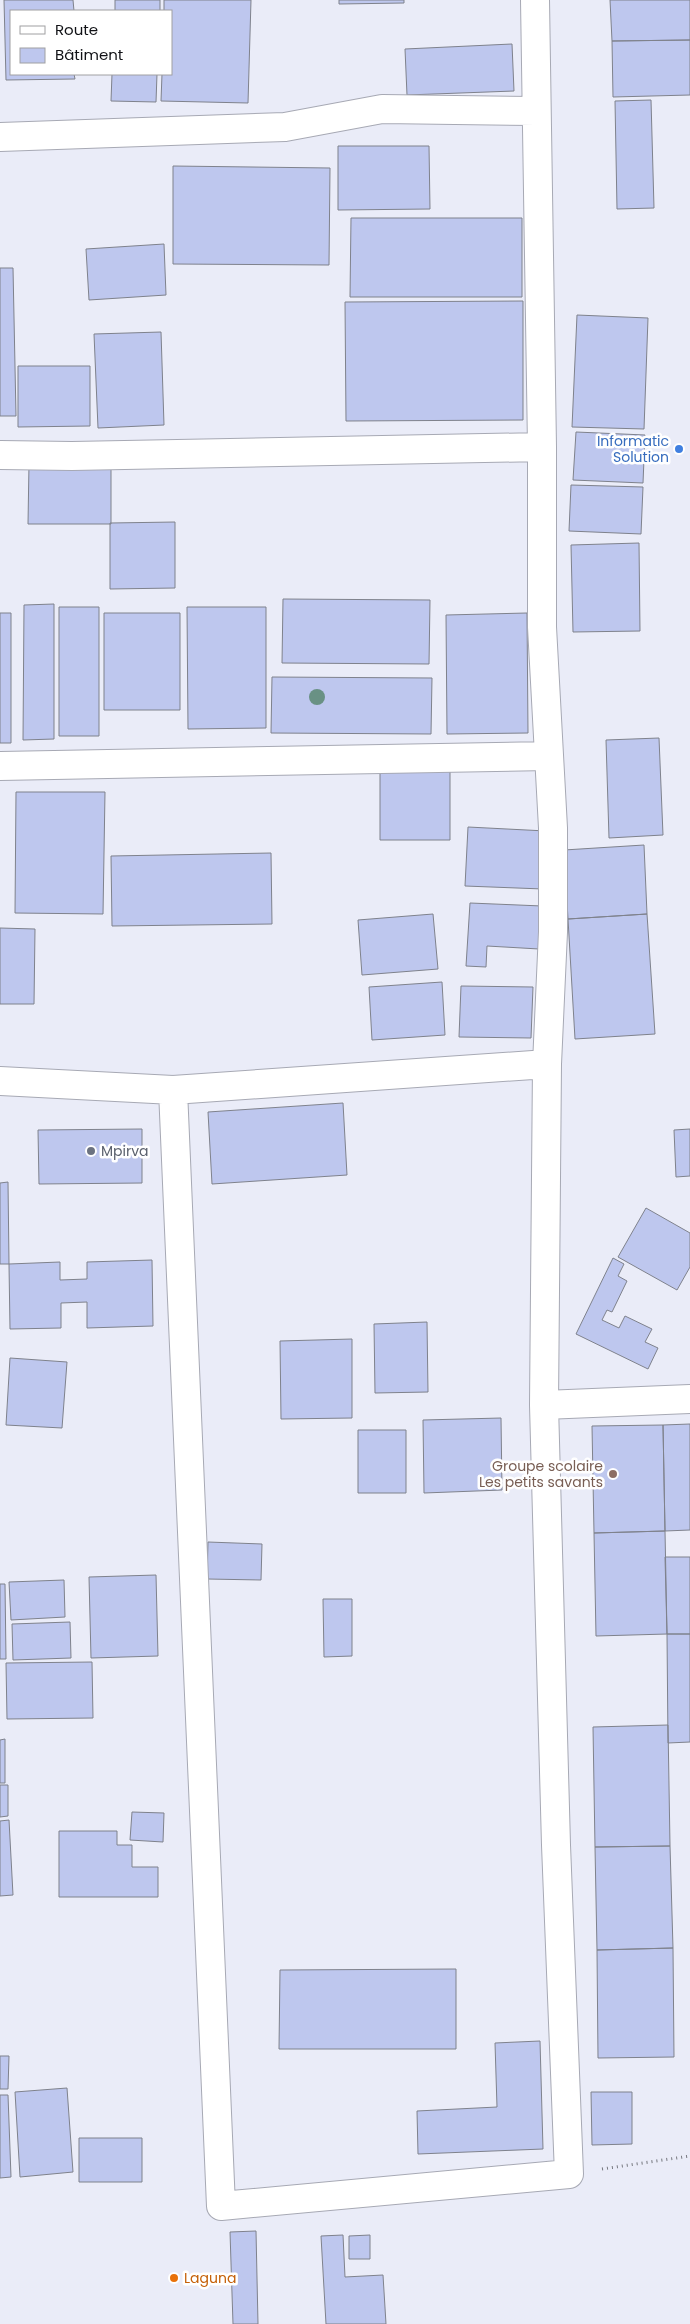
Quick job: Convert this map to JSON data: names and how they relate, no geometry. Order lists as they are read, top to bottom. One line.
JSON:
{"places":["Informatic Solution","Mpirva","Groupe scolaire Les petits savants","Laguna"],"legend":["Route","Bâtiment"]}
